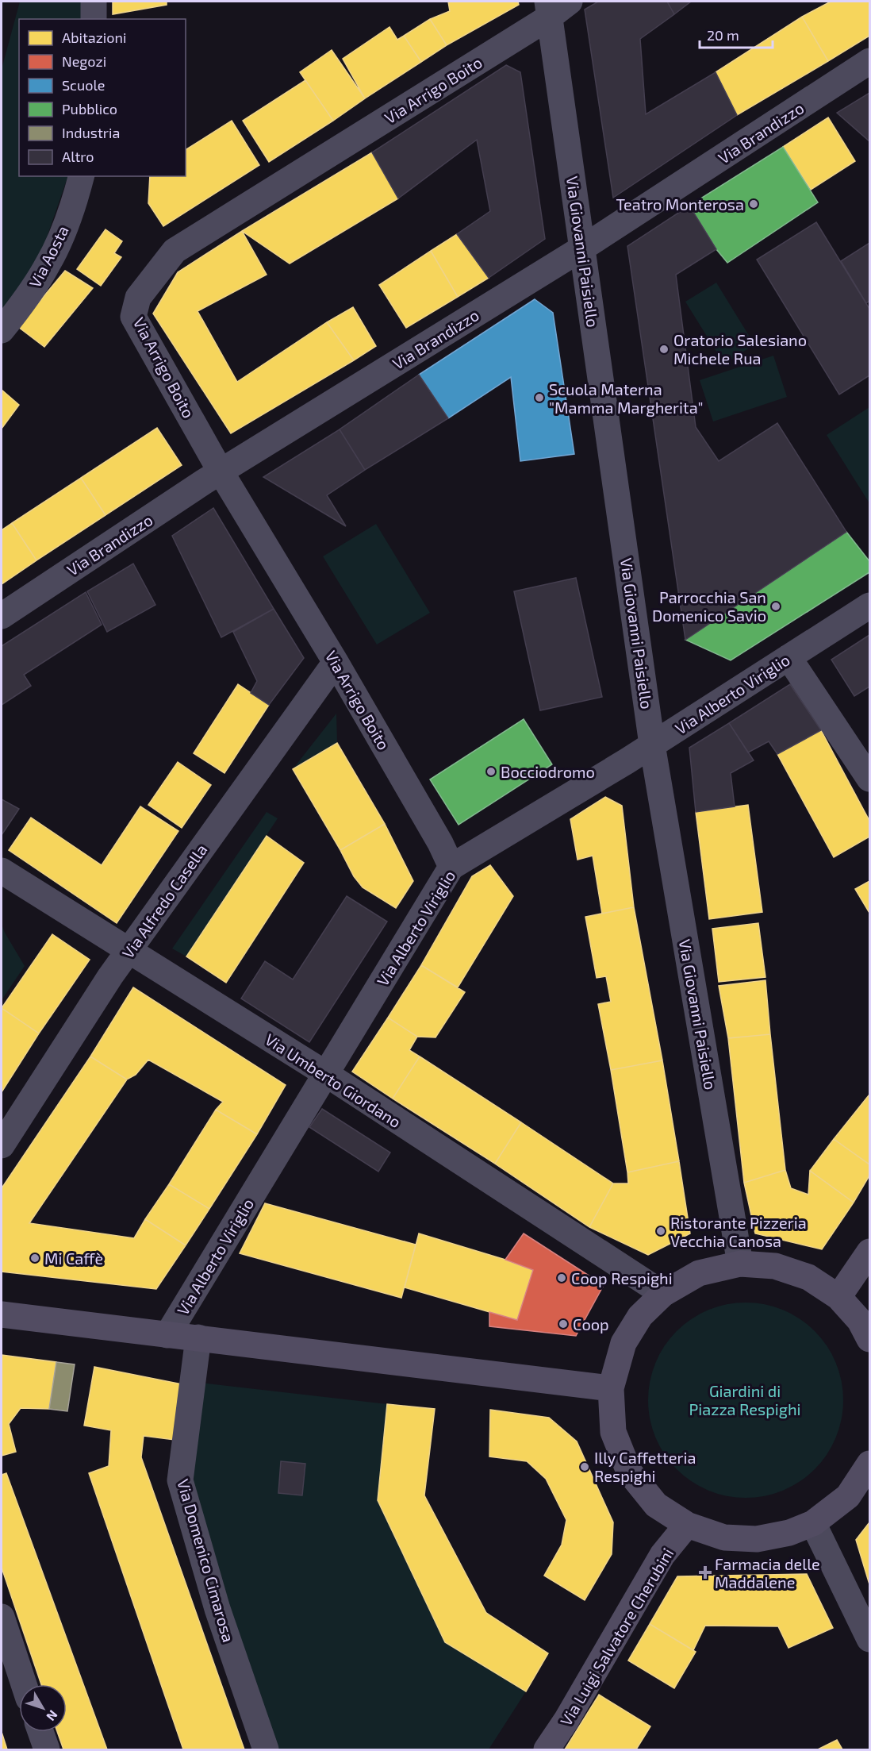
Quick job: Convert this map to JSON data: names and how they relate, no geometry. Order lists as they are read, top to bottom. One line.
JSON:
{"streets":{"street":["Via Arrigo Boito","Via Brandizzo","Via Giovanni Paisiello","Via Aosta","Via Alberto Viriglio","Via Alfredo Casella","Via Umberto Giordano","Via Domenico Cimarosa","Via Luigi Salvatore Cherubini"]},"crossings":[["Via Arrigo Boito","Via Brandizzo"],["Via Arrigo Boito","Via Giovanni Paisiello"],["Via Arrigo Boito","Via Alberto Viriglio"],["Via Arrigo Boito","Via Alfredo Casella"],["Via Brandizzo","Via Giovanni Paisiello"],["Via Giovanni Paisiello","Via Alberto Viriglio"],["Via Alberto Viriglio","Via Umberto Giordano"],["Via Alfredo Casella","Via Umberto Giordano"]],"parks":["Giardini di Piazza Respighi"],"places":{"other":["Teatro Monterosa","Oratorio Salesiano Michele Rua","Scuola Materna \"Mamma Margherita\"","Parrocchia San Domenico Savio","Bocciodromo","Ristorante Pizzeria Vecchia Canosa","Mi Caffè","Coop Respighi","Coop","Illy Caffetteria Respighi"],"health":["Farmacia delle Maddalene"]},"legend":["Abitazioni","Negozi","Scuole","Pubblico","Industria","Altro"],"scale_bar":"20 m","north":"bottom right"}
